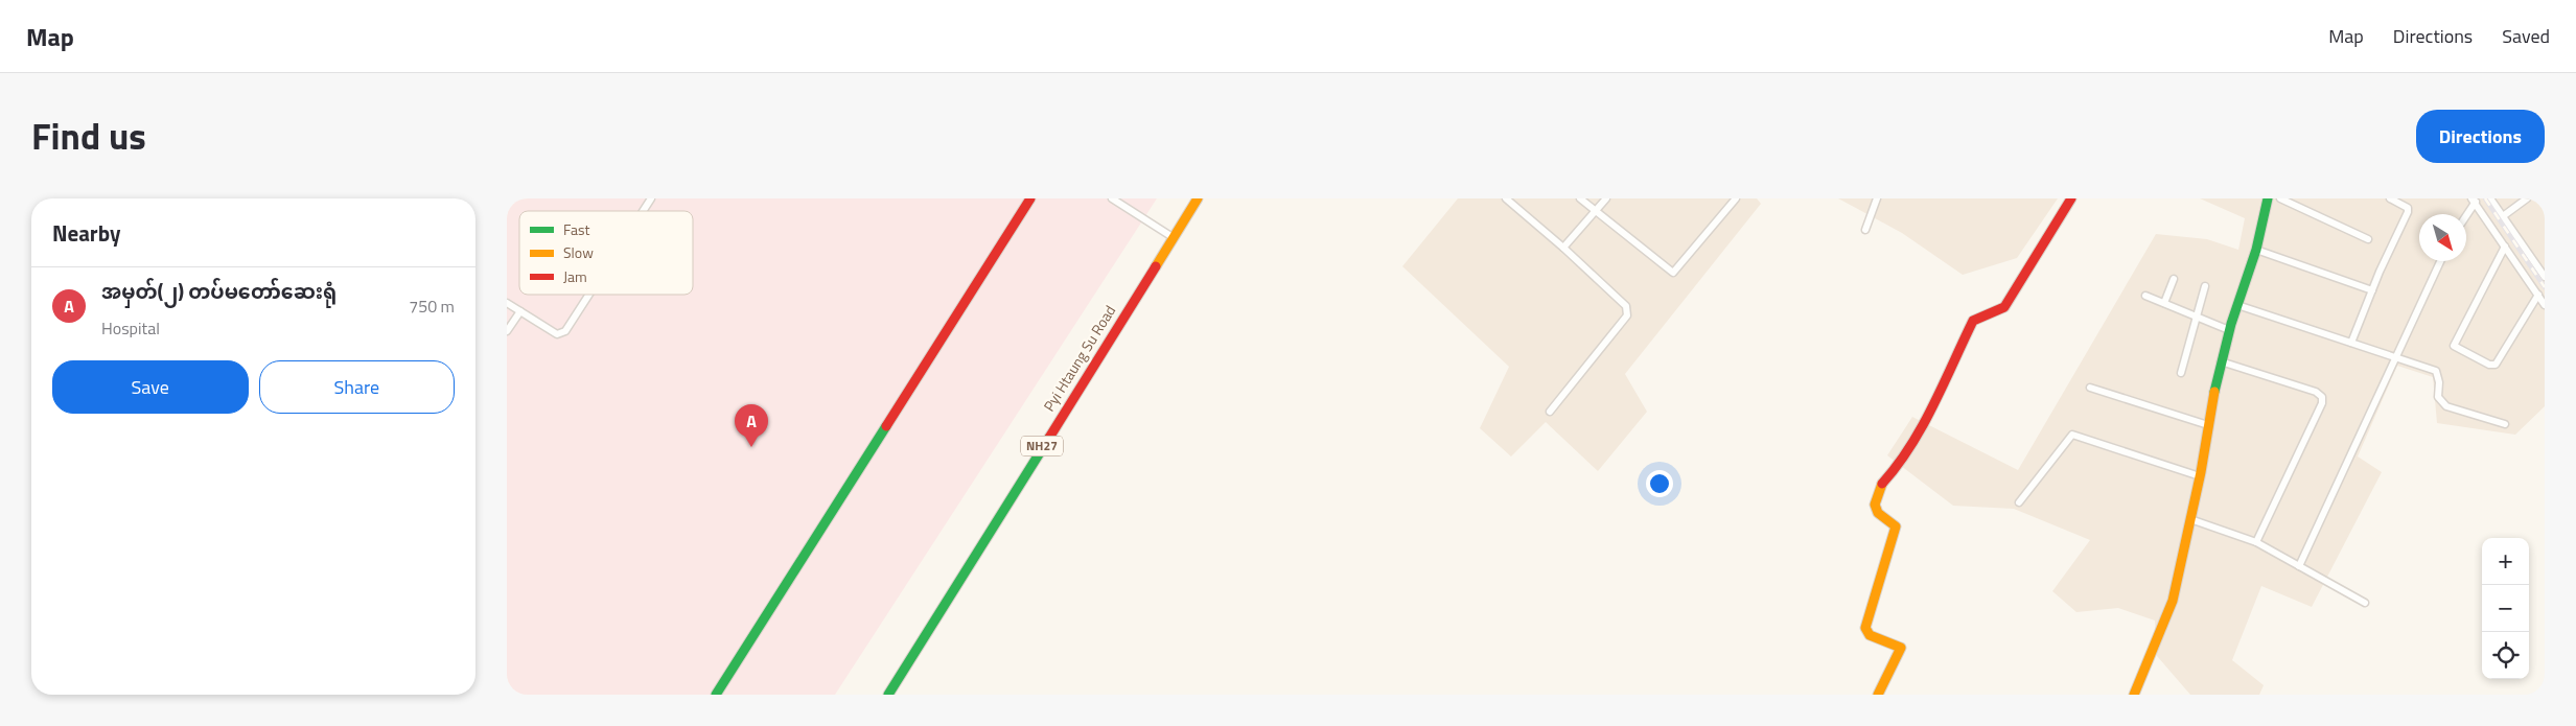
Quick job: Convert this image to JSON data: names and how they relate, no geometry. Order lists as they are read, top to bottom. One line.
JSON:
{"streets":{"main road":["Pyi Htaung Su Road","NH27"]},"legend":["Fast","Slow","Jam"],"north":"bottom right","page":{"header":"Map","nav":["Map","Directions","Saved"],"title":"Find us","buttons":["Directions",["Save","Share"]],"heading":"Nearby","list":[{"mark":"A","name":"အမှတ်(၂) တပ်မတော်ဆေးရုံ","note":"Hospital","value":"750 m"}],"pins":"A","map_buttons":["+","−"]}}
